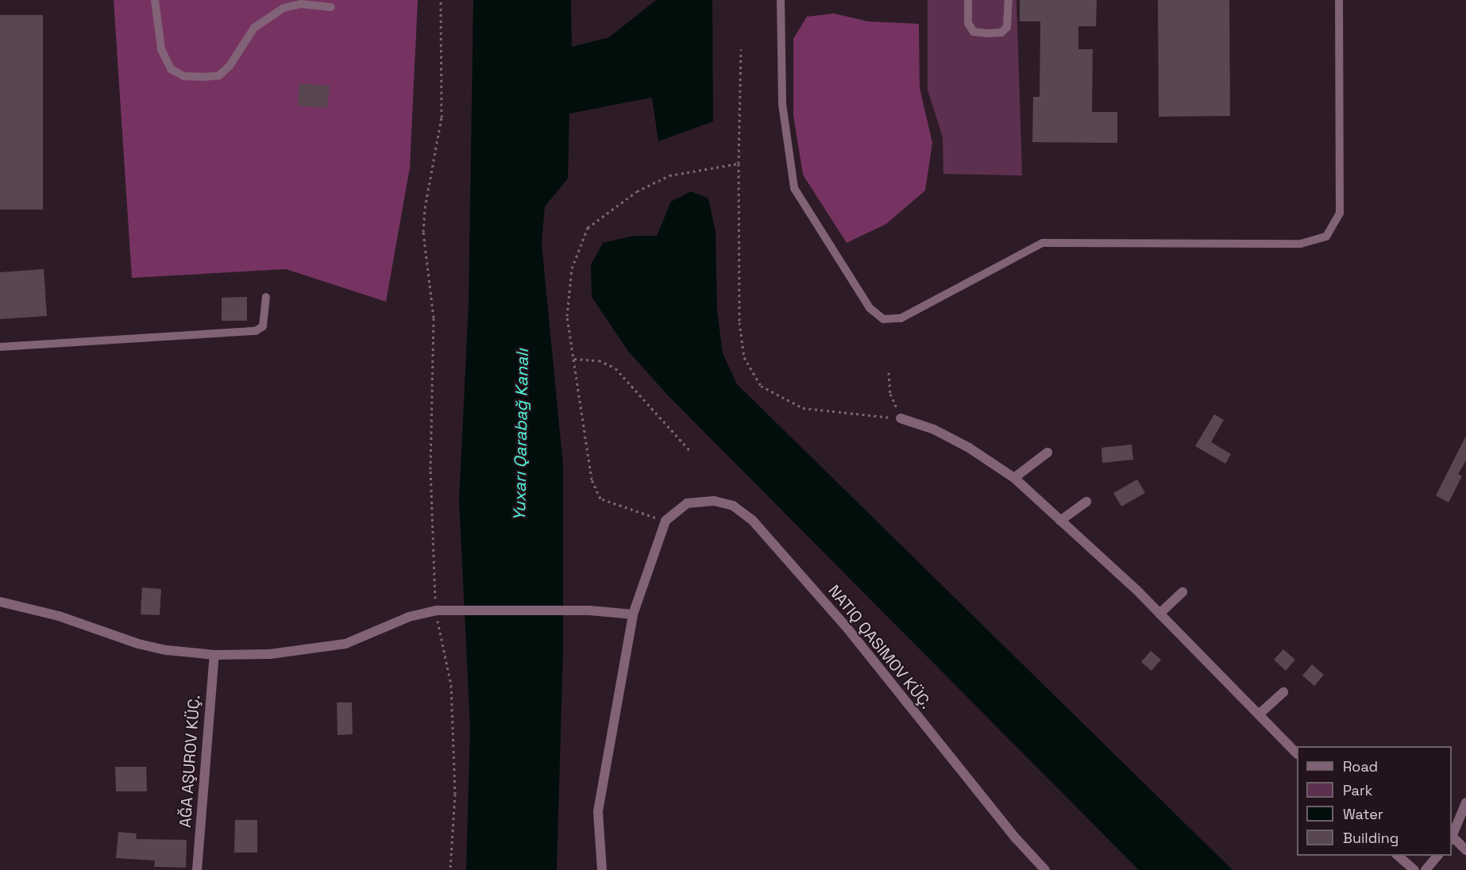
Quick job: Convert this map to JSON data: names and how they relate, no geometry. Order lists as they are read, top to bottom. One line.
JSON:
{"streets":{"street":["AĞA AŞUROV KÜÇ."]},"water":["Yuxarı Qarabağ Kanalı"],"legend":["Road","Park","Water","Building"]}
